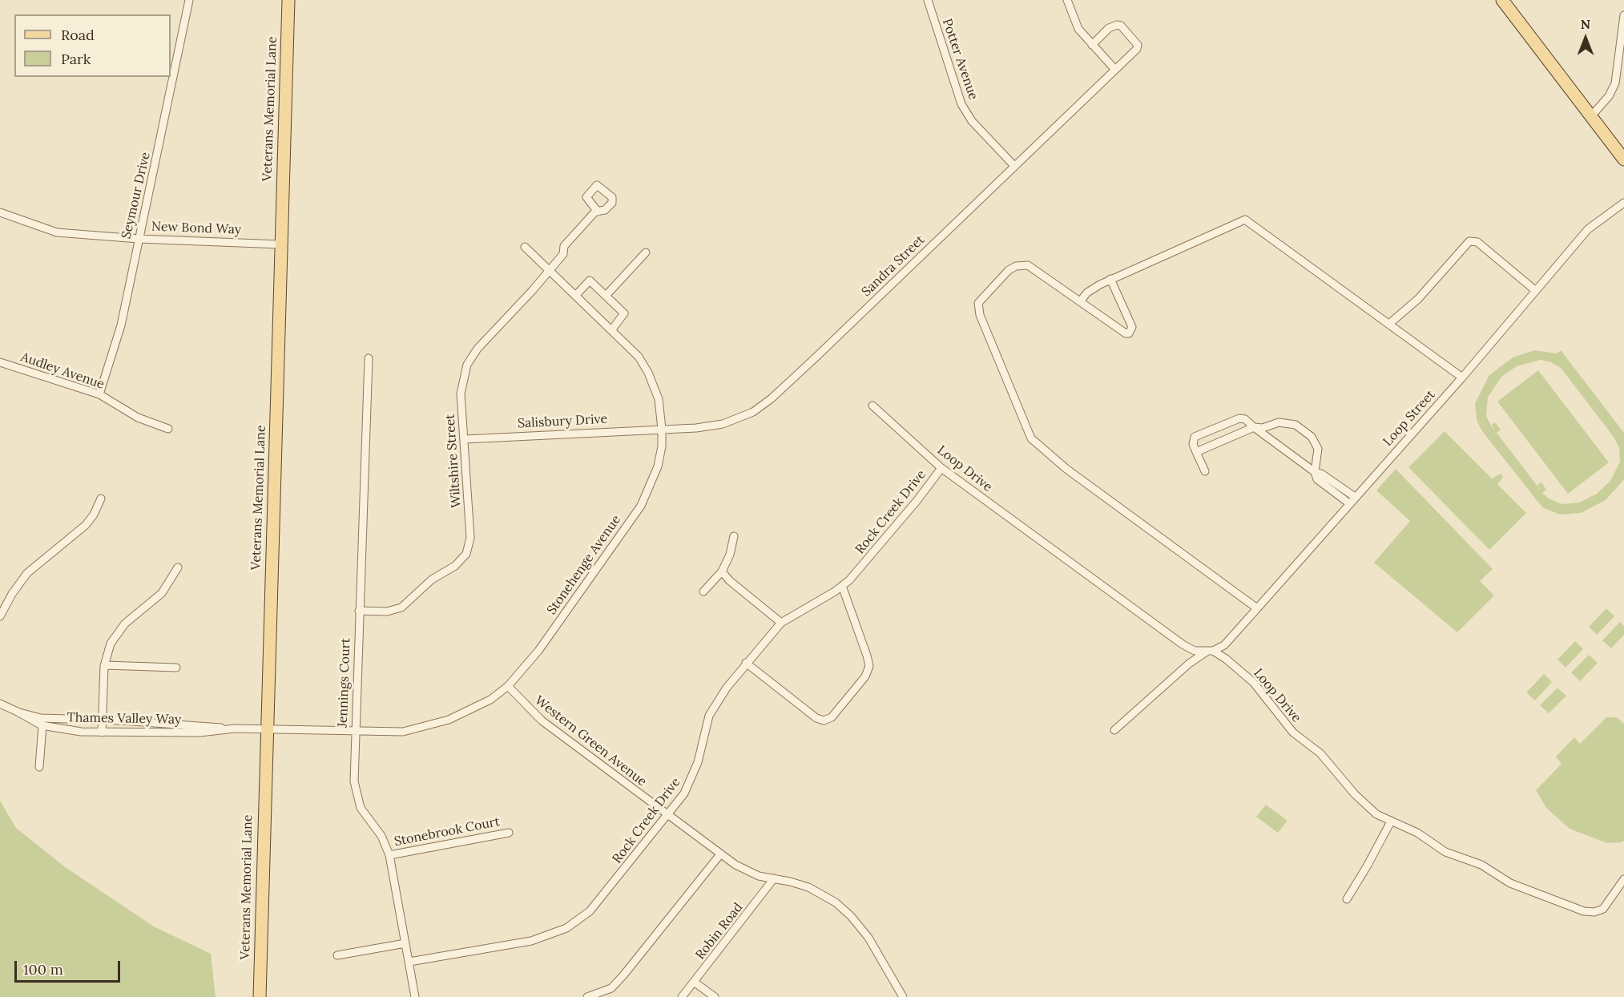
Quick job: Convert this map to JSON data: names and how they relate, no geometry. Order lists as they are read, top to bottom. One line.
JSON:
{"streets":{"main road":["Veterans Memorial Lane"],"street":["Potter Avenue","Seymour Drive","New Bond Way","Sandra Street","Audley Avenue","Loop Street","Salisbury Drive","Wiltshire Street","Loop Drive","Rock Creek Drive","Stonehenge Avenue","Jennings Court","Thames Valley Way","Western Green Avenue","Stonebrook Court","Robin Road"]},"crossings":[["Potter Avenue","Sandra Street"],["Veterans Memorial Lane","New Bond Way"],["Veterans Memorial Lane","Stonehenge Avenue"],["Veterans Memorial Lane","Thames Valley Way"],["Seymour Drive","New Bond Way"],["Seymour Drive","Audley Avenue"],["Sandra Street","Salisbury Drive"],["Sandra Street","Stonehenge Avenue"],["Loop Street","Loop Drive"],["Salisbury Drive","Wiltshire Street"],["Salisbury Drive","Stonehenge Avenue"],["Wiltshire Street","Stonehenge Avenue"],["Wiltshire Street","Jennings Court"],["Loop Drive","Rock Creek Drive"],["Rock Creek Drive","Jennings Court"],["Rock Creek Drive","Western Green Avenue"],["Stonehenge Avenue","Jennings Court"],["Stonehenge Avenue","Thames Valley Way"],["Stonehenge Avenue","Western Green Avenue"],["Jennings Court","Stonebrook Court"],["Western Green Avenue","Robin Road"]],"legend":["Road","Park"],"scale_bar":"100 m","north":"top"}
